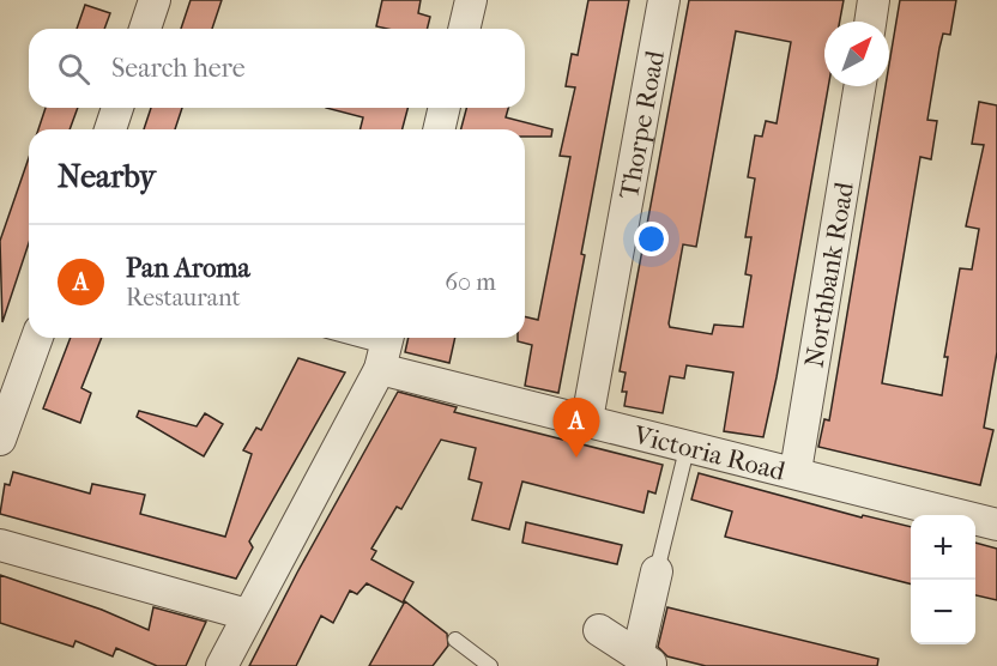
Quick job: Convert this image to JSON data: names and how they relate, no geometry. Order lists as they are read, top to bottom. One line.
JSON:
{"streets":{"street":["Thorpe Road","Northbank Road","Victoria Road"]},"crossings":[["Thorpe Road","Victoria Road"],["Northbank Road","Victoria Road"]],"north":"top right","page":{"search":"Search here","heading":"Nearby","list":[{"mark":"A","name":"Pan Aroma","note":"Restaurant","value":"60 m"}],"pins":"A","map_buttons":["+","−"]}}
